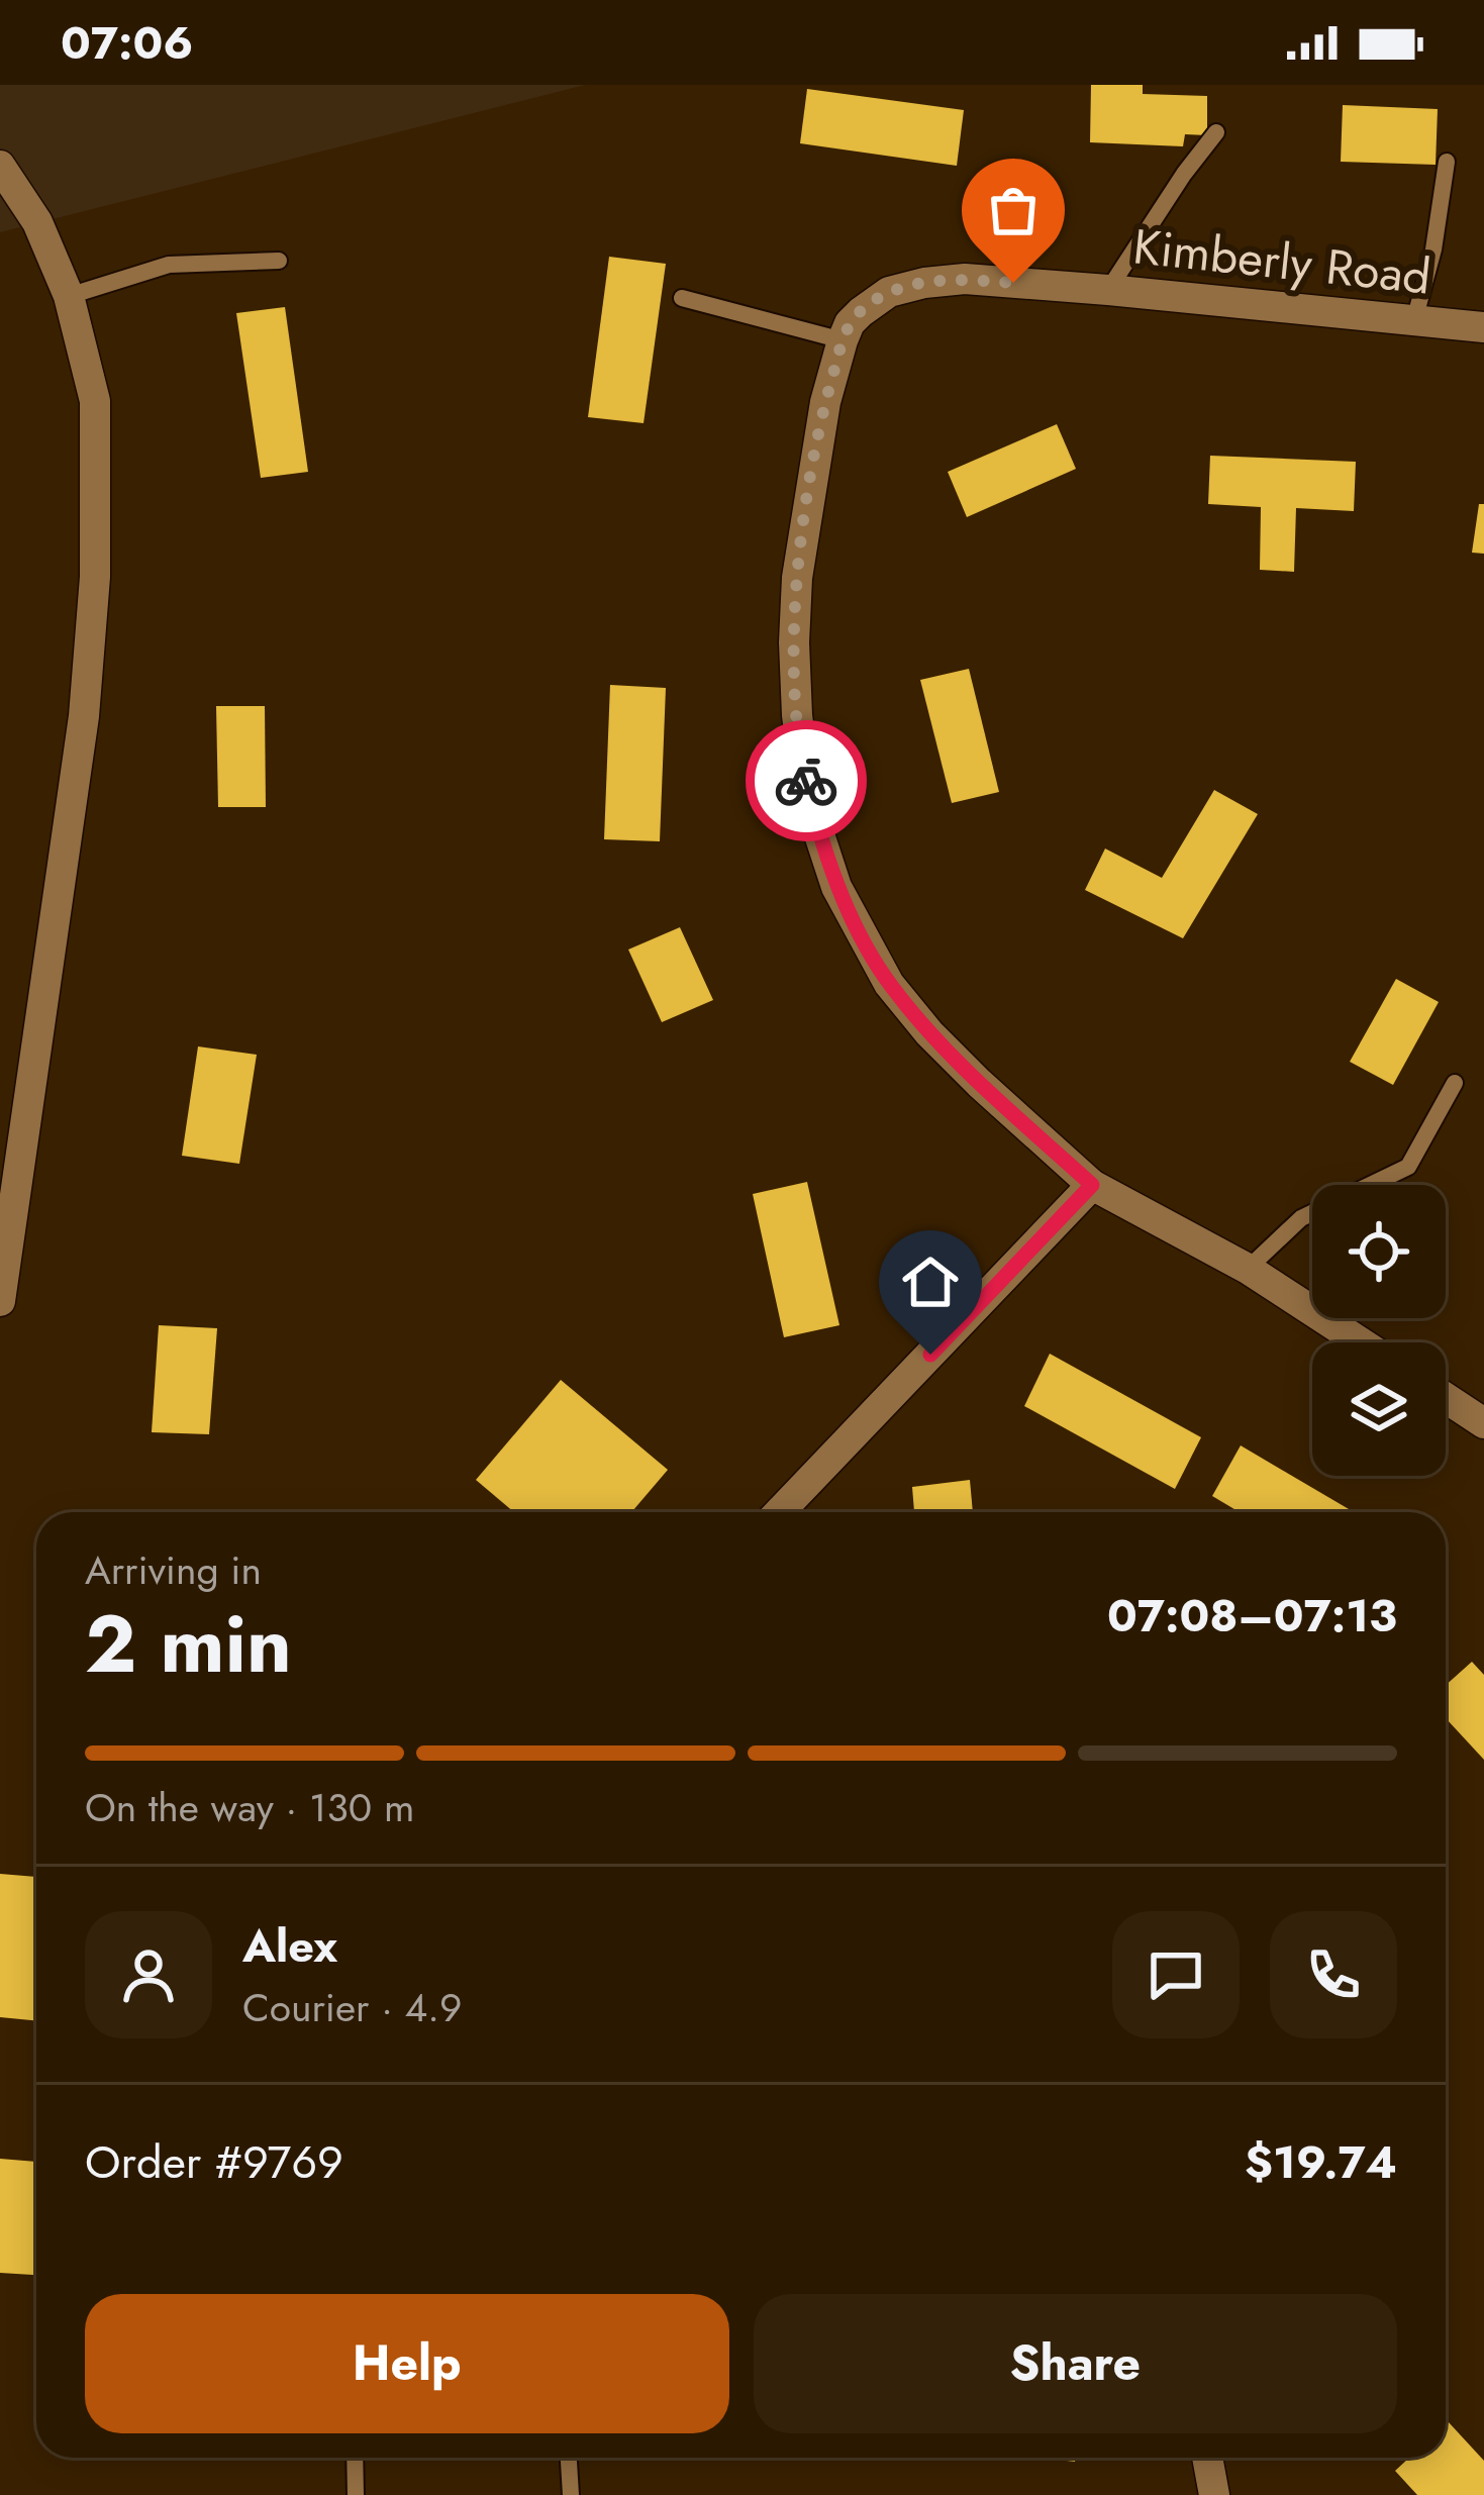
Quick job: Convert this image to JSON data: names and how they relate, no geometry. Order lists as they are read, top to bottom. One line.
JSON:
{"streets":{"street":["Kimberly Road"]},"page":{"status":"07:06","heading":["2 min","Arriving in","07:08–07:13"],"panel":["Alex","Courier · 4.9","Order #9769","$19.74"],"bar":"On the way · 130 m","buttons":["Help","Share"]}}
